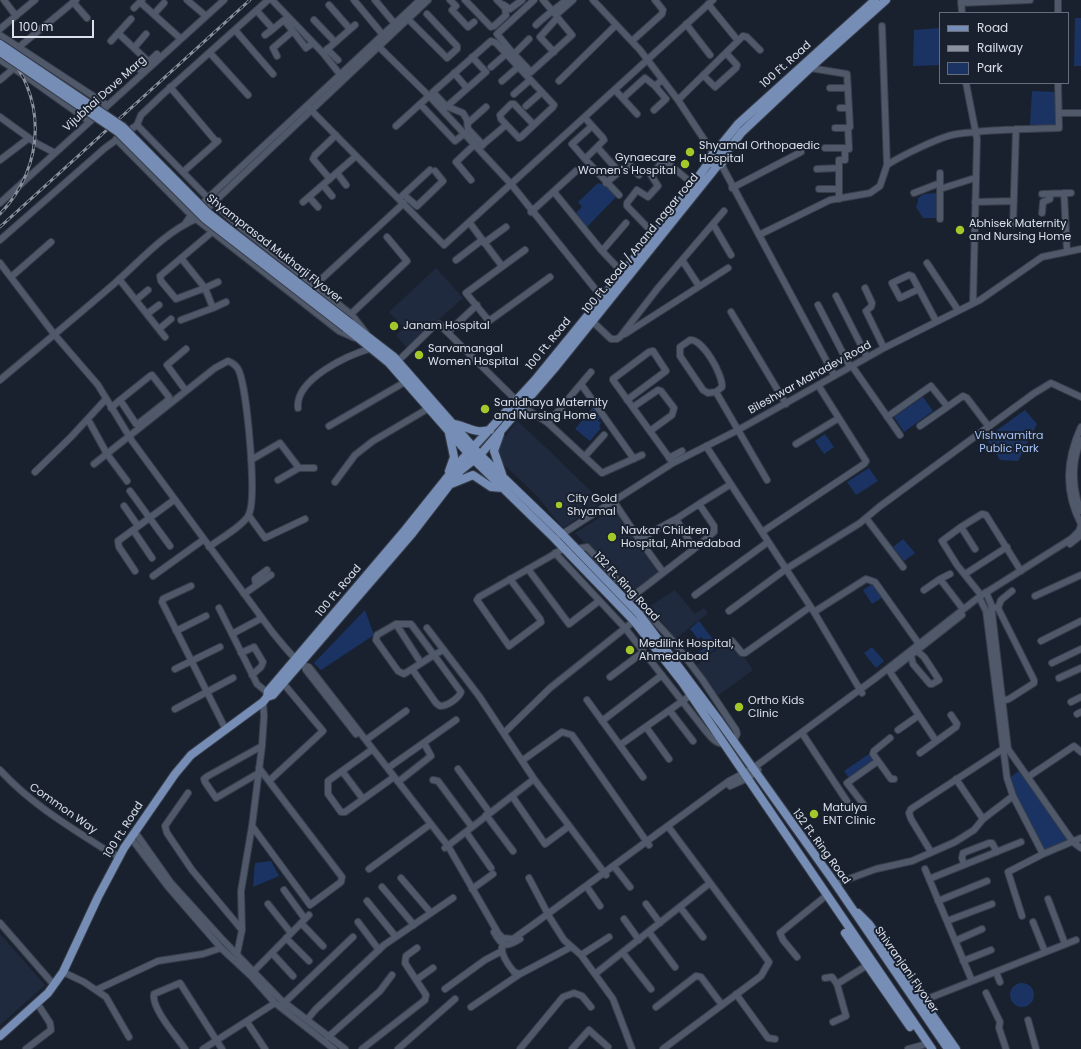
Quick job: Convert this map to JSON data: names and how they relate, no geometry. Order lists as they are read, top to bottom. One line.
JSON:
{"streets":{"main road":["100 Ft. Road","100 Ft. Road / Anand nagar road","Shyamprasad Mukharji Flyover","132 Ft. Ring Road","Shivranjani Flyover"],"street":["Vijubhai Dave Marg","Bileshwar Mahadev Road","Common Way"]},"crossings":[["100 Ft. Road","100 Ft. Road / Anand nagar road"],["100 Ft. Road","132 Ft. Ring Road"],["100 Ft. Road","Common Way"],["100 Ft. Road / Anand nagar road","132 Ft. Ring Road"],["Shyamprasad Mukharji Flyover","132 Ft. Ring Road"],["Bileshwar Mahadev Road","132 Ft. Ring Road"],["132 Ft. Ring Road","Shivranjani Flyover"]],"parks":["Vishwamitra Public Park"],"places":["Shyamal Orthopaedic Hospital","Gynaecare Women's Hospital","Abhisek Maternity and Nursing Home","Janam Hospital","Sarvamangal Women Hospital","Sanidhaya Maternity and Nursing Home","City Gold Shyamal","Navkar Children Hospital, Ahmedabad","Medilink Hospital, Ahmedabad","Ortho Kids Clinic","Matulya ENT Clinic"],"legend":["Road","Railway","Park"],"scale_bar":"100 m"}
